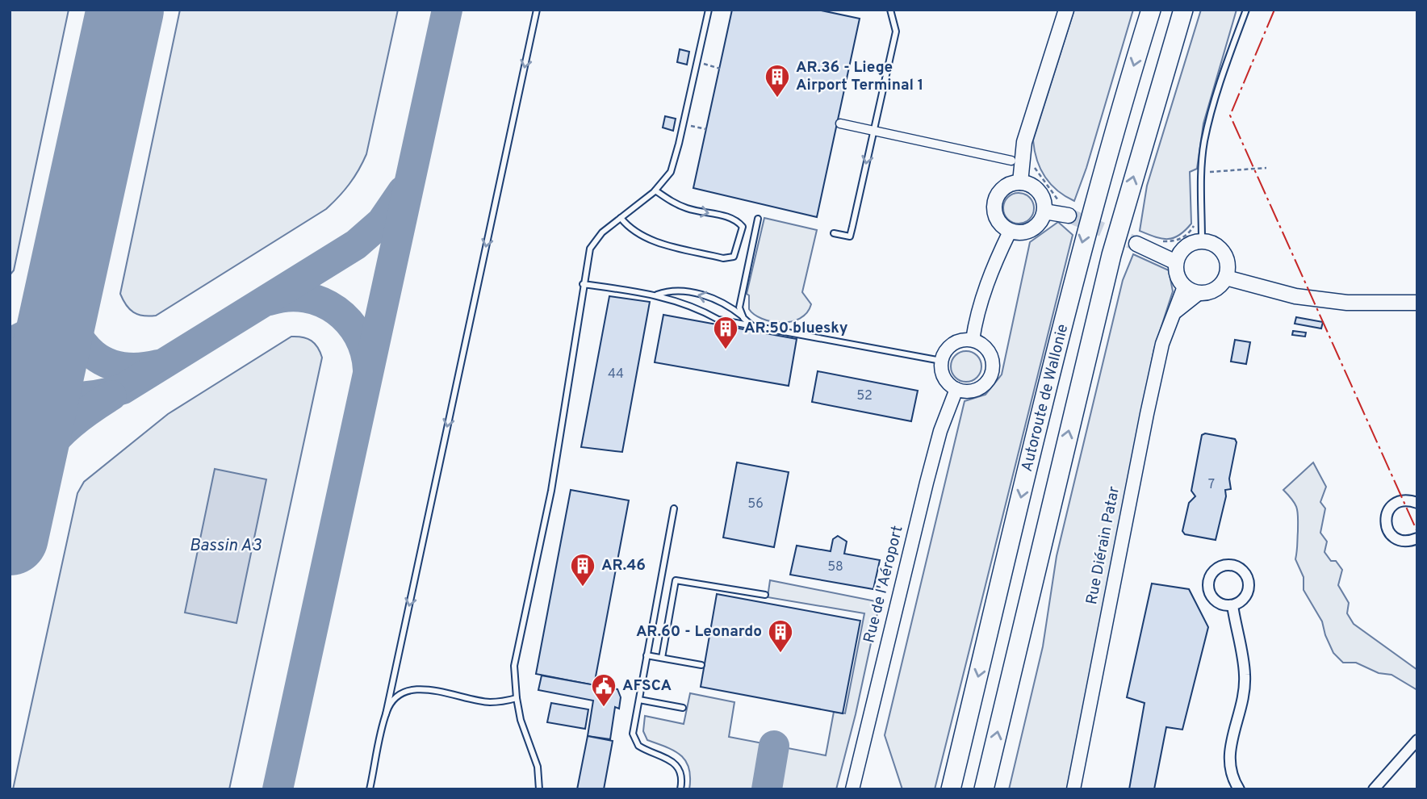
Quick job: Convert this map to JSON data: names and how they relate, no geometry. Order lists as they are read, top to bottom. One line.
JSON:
{"streets":{"highway":["Autoroute de Wallonie"],"street":["Rue Diérain Patar","Rue de l'Aéroport"]},"water":["Bassin A3"],"places":{"building":["AR.36 - Liege Airport Terminal 1","AR.50 bluesky","AR.46","AR.60 - Leonardo"],"public building":["AFSCA"]},"house_numbers":["44","52","7","56","58"]}
